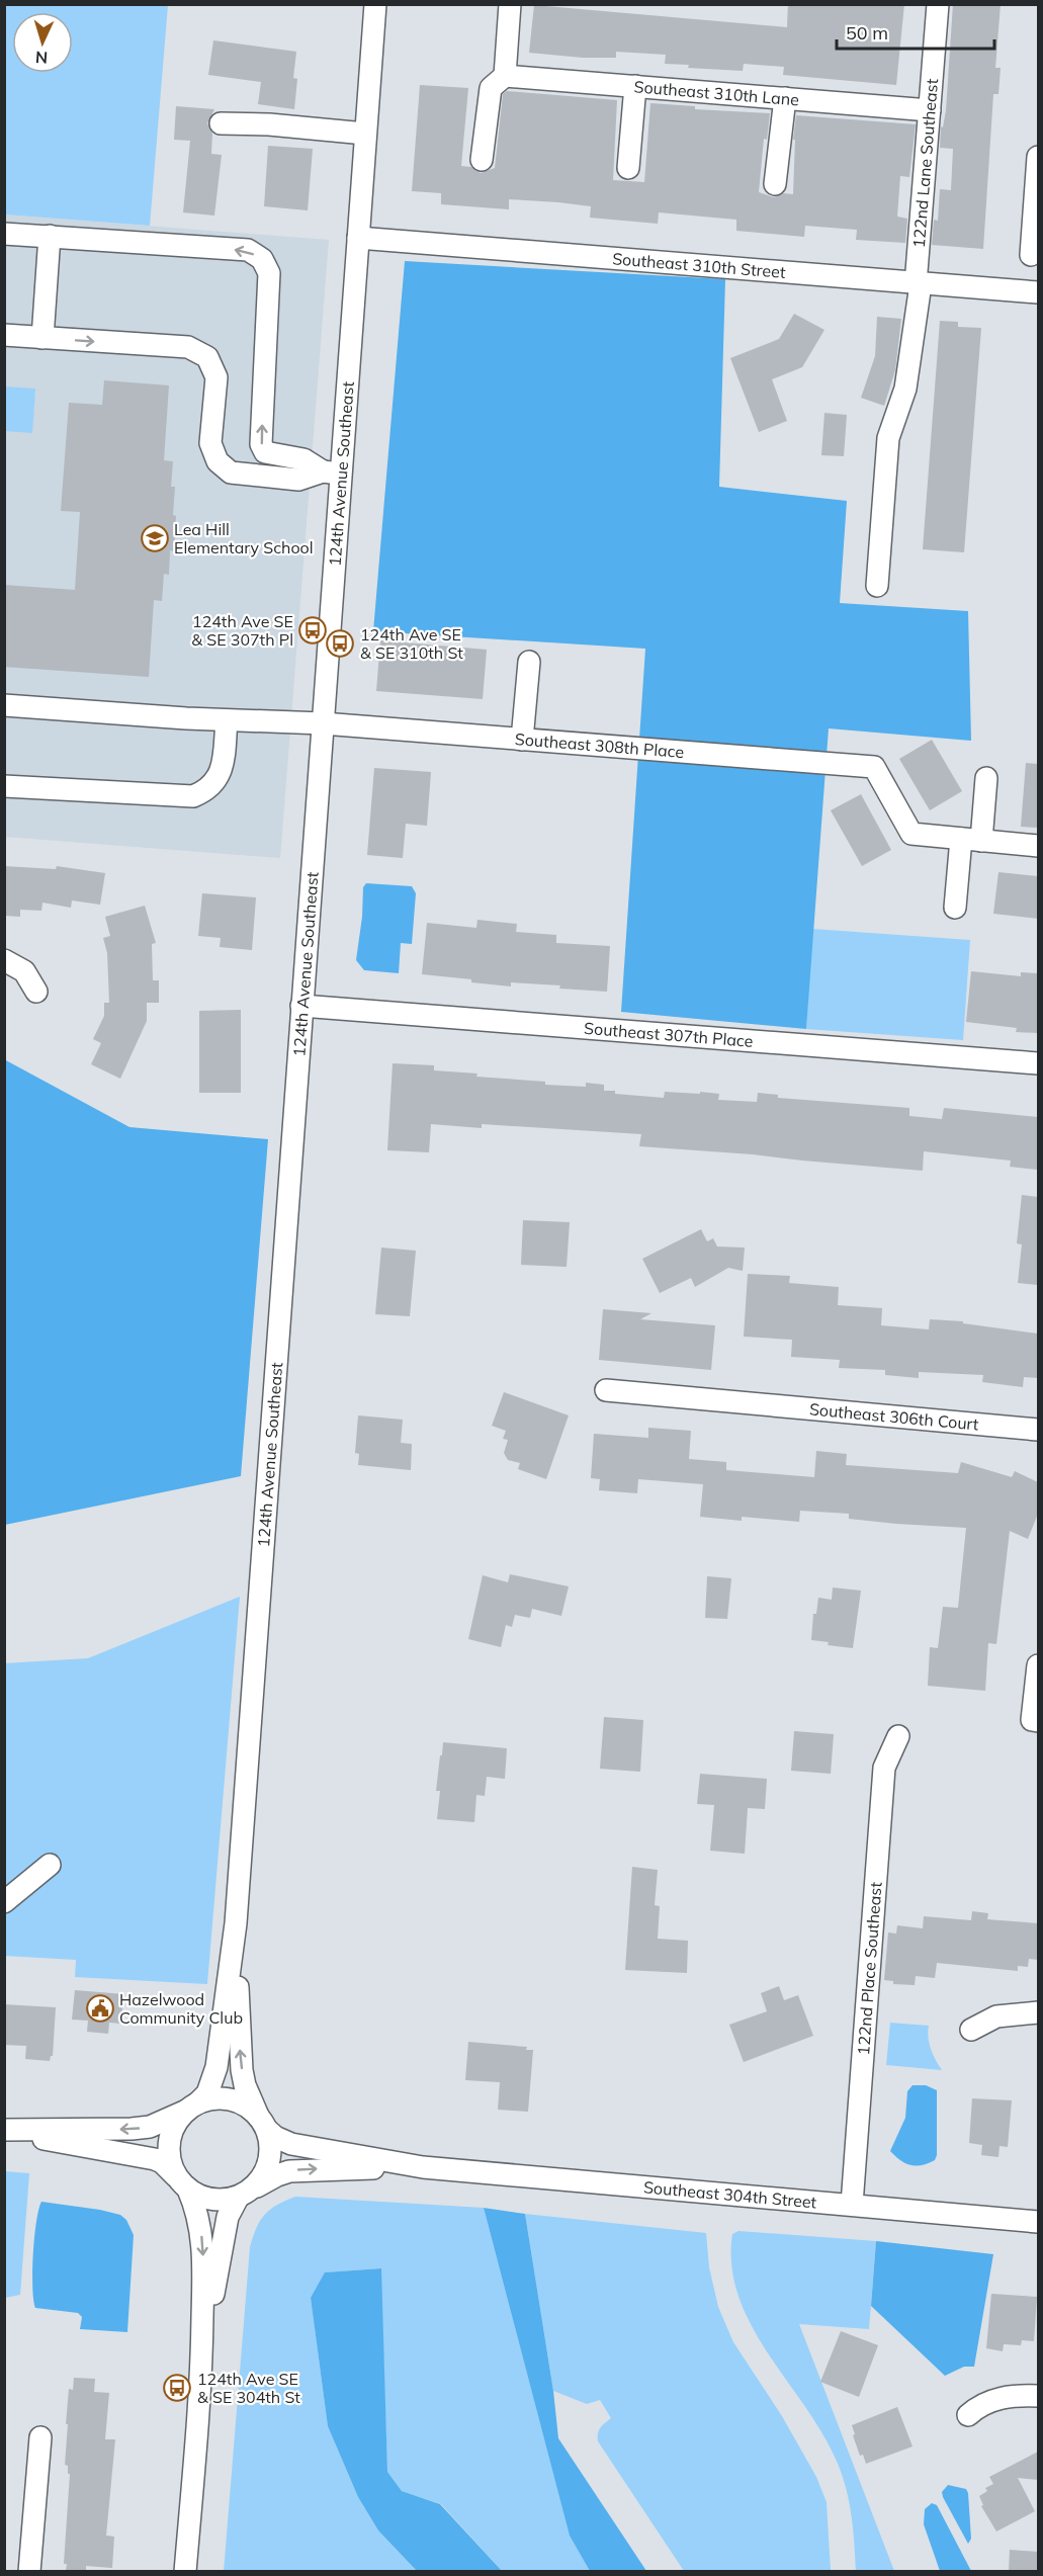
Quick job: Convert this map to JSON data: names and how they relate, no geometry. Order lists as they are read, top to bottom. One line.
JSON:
{"streets":{"street":["Southeast 310th Lane","122nd Lane Southeast","Southeast 310th Street","124th Avenue Southeast","Southeast 308th Place","Southeast 307th Place","Southeast 306th Court","122nd Place Southeast","Southeast 304th Street"]},"crossings":[["Southeast 310th Lane","122nd Lane Southeast"],["122nd Lane Southeast","Southeast 310th Street"],["Southeast 310th Street","124th Avenue Southeast"],["124th Avenue Southeast","Southeast 308th Place"],["124th Avenue Southeast","Southeast 307th Place"],["124th Avenue Southeast","Southeast 304th Street"],["122nd Place Southeast","Southeast 304th Street"]],"places":{"school or university":["Lea Hill Elementary School"],"bus stop":["124th Ave SE & SE 307th Pl","124th Ave SE & SE 310th St","124th Ave SE & SE 304th St"],"public building":["Hazelwood Community Club"]},"scale_bar":"50 m","north":"bottom"}
